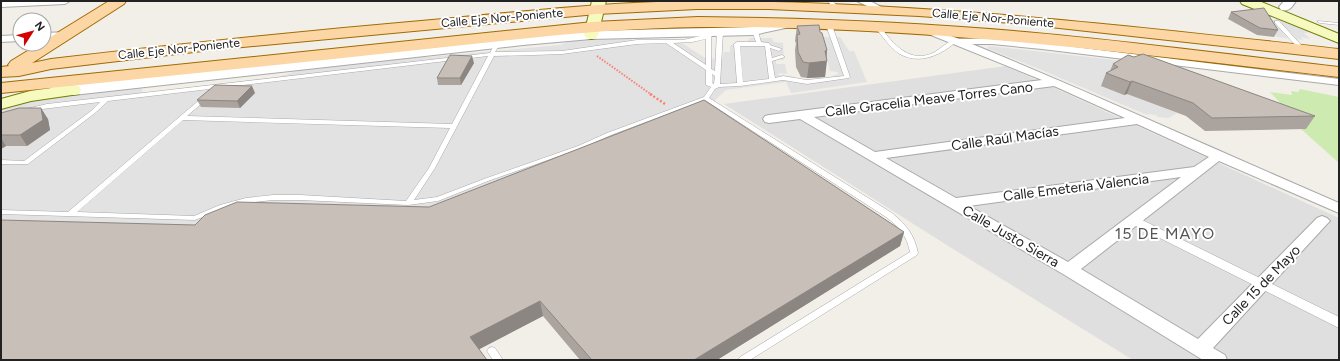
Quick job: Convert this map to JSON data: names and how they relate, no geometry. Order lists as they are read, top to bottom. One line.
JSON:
{"streets":{"main road":["Calle Eje Nor-Poniente"],"street":["Calle Gracelia Meave Torres Cano","Calle Raúl Macías","Calle Emeteria Valencia","Calle Justo Sierra","Calle 15 de Mayo"]},"crossings":[["Calle Gracelia Meave Torres Cano","Calle Justo Sierra"],["Calle Raúl Macías","Calle Justo Sierra"],["Calle Emeteria Valencia","Calle Justo Sierra"],["Calle Justo Sierra","Calle 15 de Mayo"]],"districts":["15 DE MAYO"],"north":"top right"}
